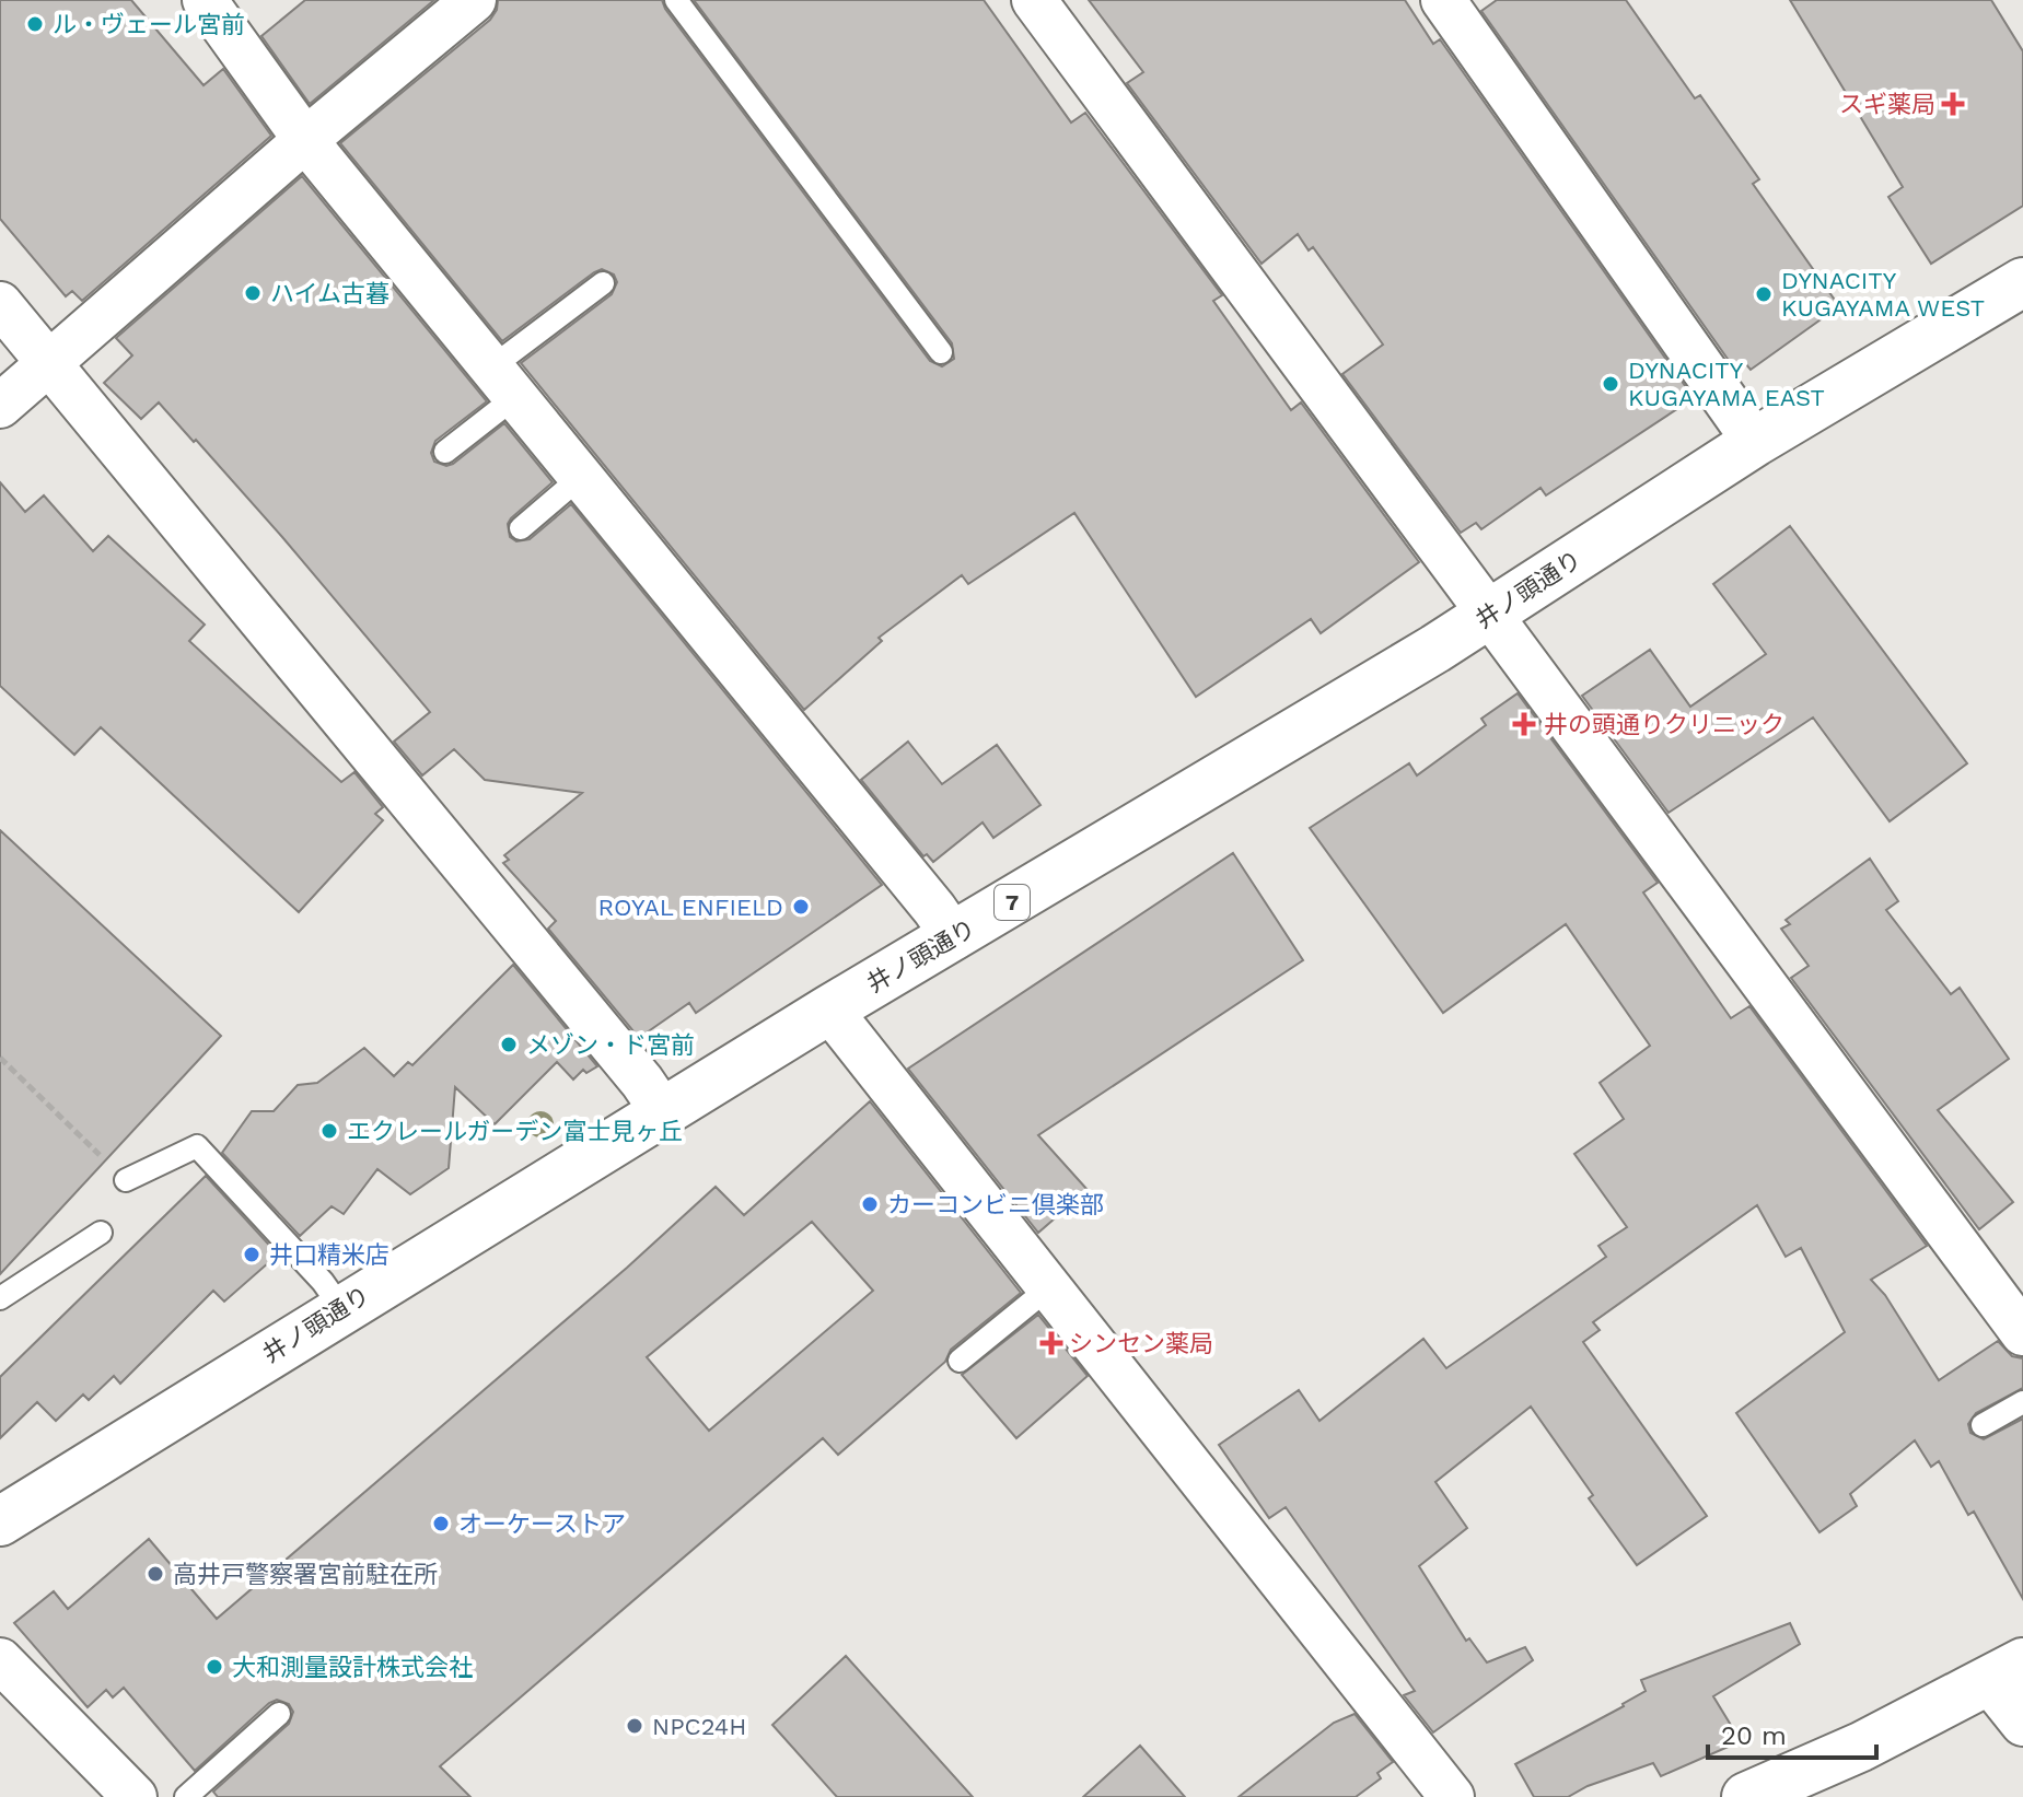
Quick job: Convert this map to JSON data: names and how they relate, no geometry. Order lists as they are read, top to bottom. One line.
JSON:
{"streets":{"main road":["井ノ頭通り","7"]},"places":{"other":["ル・ヴェール宮前","ハイム古暮","DYNACITY KUGAYAMA WEST","DYNACITY KUGAYAMA EAST","ROYAL ENFIELD","メゾン・ド宮前","エクレールガーデン富士見ヶ丘","カーコンビニ倶楽部","井口精米店","オーケーストア","高井戸警察署宮前駐在所","大和測量設計株式会社","NPC24H"],"health":["スギ薬局","井の頭通りクリニック","シンセン薬局"]},"scale_bar":"20 m"}
